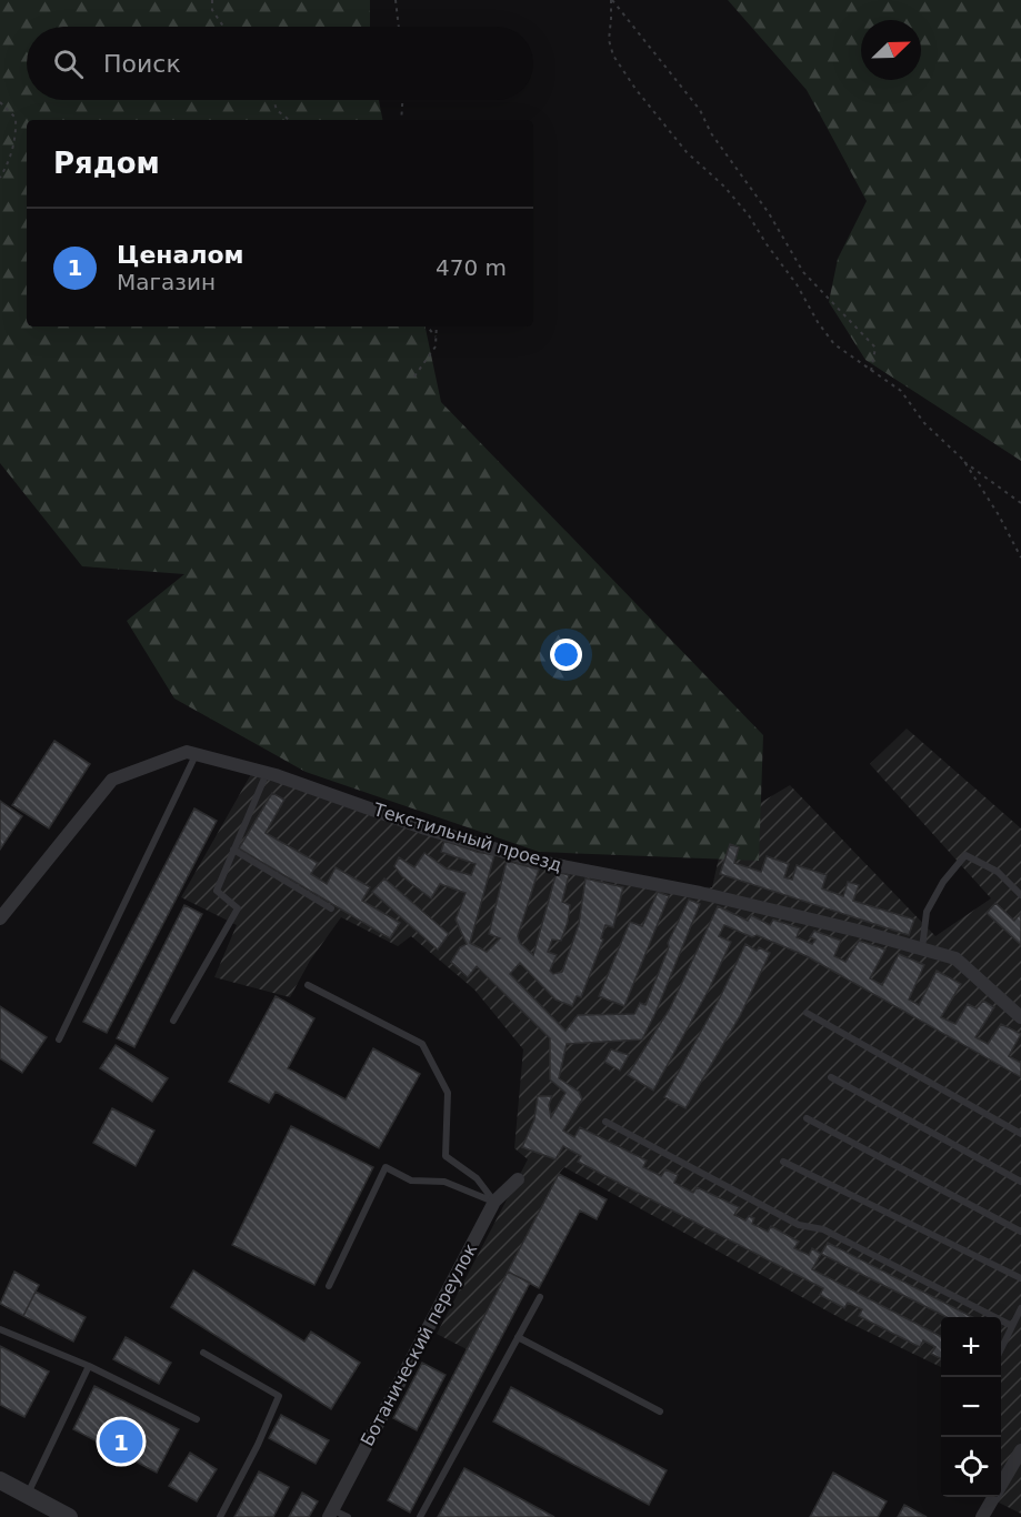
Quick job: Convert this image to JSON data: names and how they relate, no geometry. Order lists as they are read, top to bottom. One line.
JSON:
{"streets":{"street":["Текстильный проезд","Ботанический переулок"]},"north":"top right","page":{"search":"Поиск","heading":"Рядом","list":[{"mark":"1","name":"Ценалом","note":"Магазин","value":"470 m"}],"map_buttons":["+","−"],"pins":"1"}}
